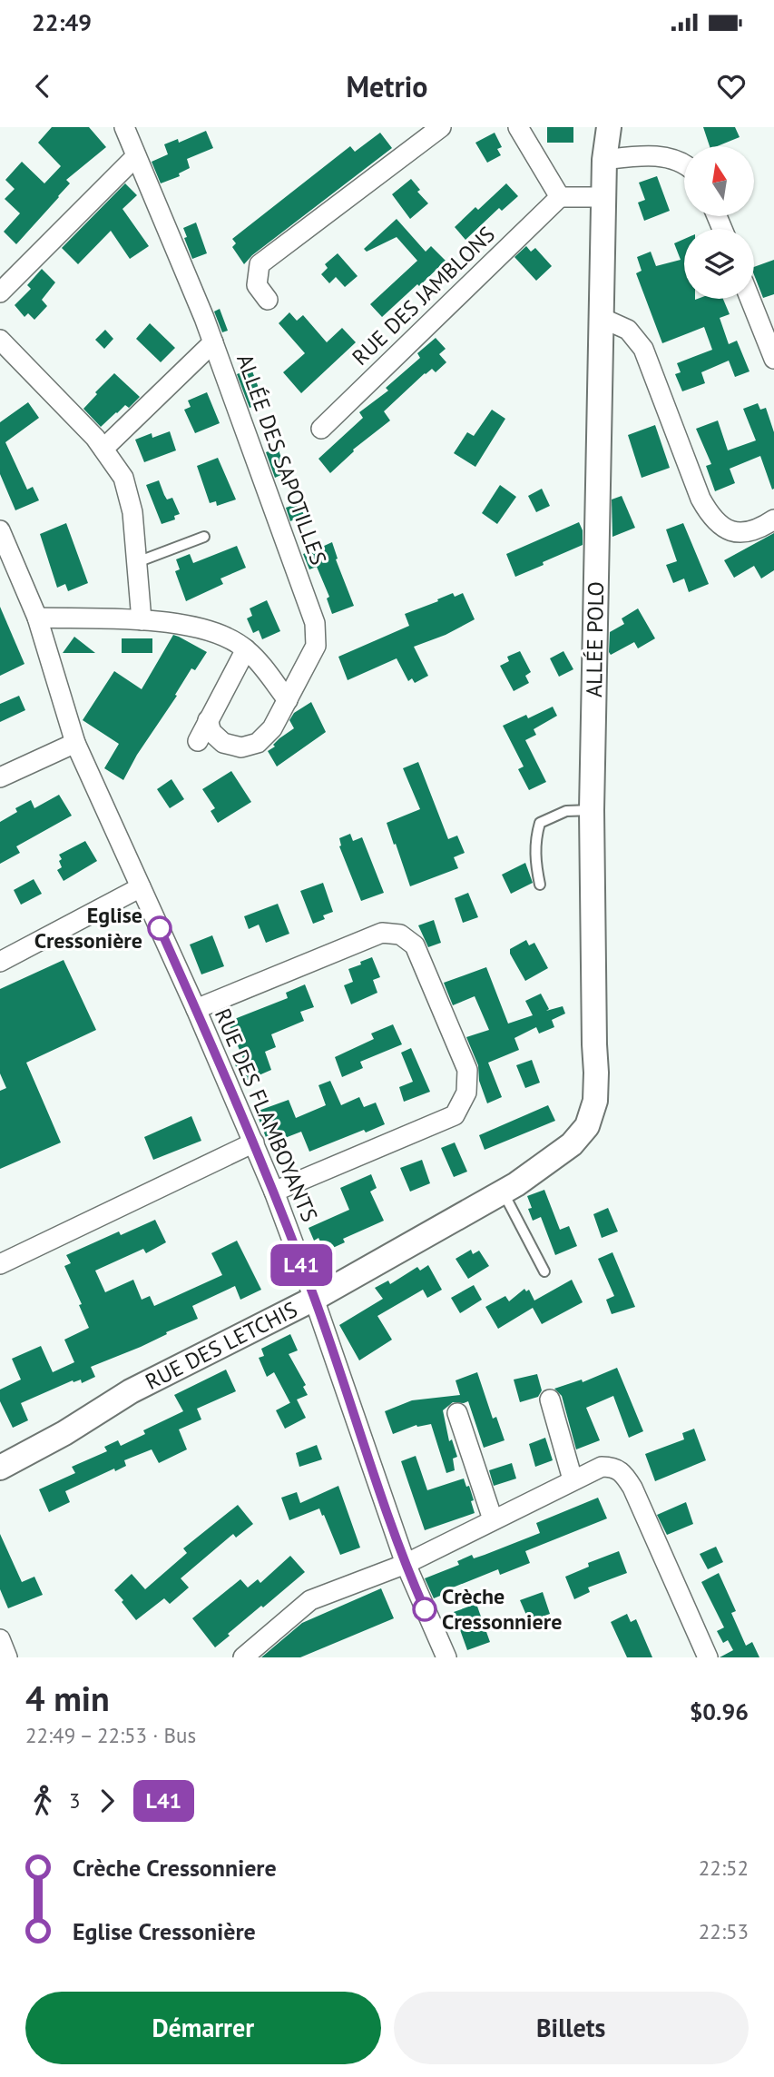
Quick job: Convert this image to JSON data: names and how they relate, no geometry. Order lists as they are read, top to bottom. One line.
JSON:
{"streets":{"street":["RUE DES JAMBLONS","ALLÉE DES SAPOTILLES","ALLÉE POLO","RUE DES FLAMBOYANTS","RUE DES LETCHIS"]},"crossings":[["ALLÉE POLO","RUE DES LETCHIS"],["RUE DES FLAMBOYANTS","RUE DES LETCHIS"]],"places":["Eglise Cressonière","Crèche Cressonniere"],"lines":["bus line L41"],"north":"top","page":{"status":"22:49","header":"Metrio","on_map":"L41","heading":["4 min","22:49 – 22:53 · Bus","$0.96"],"legs":["3","L41"],"list":[{"name":"Crèche Cressonniere","value":"22:52"},{"name":"Eglise Cressonière","value":"22:53"}],"buttons":["Démarrer","Billets"]}}
